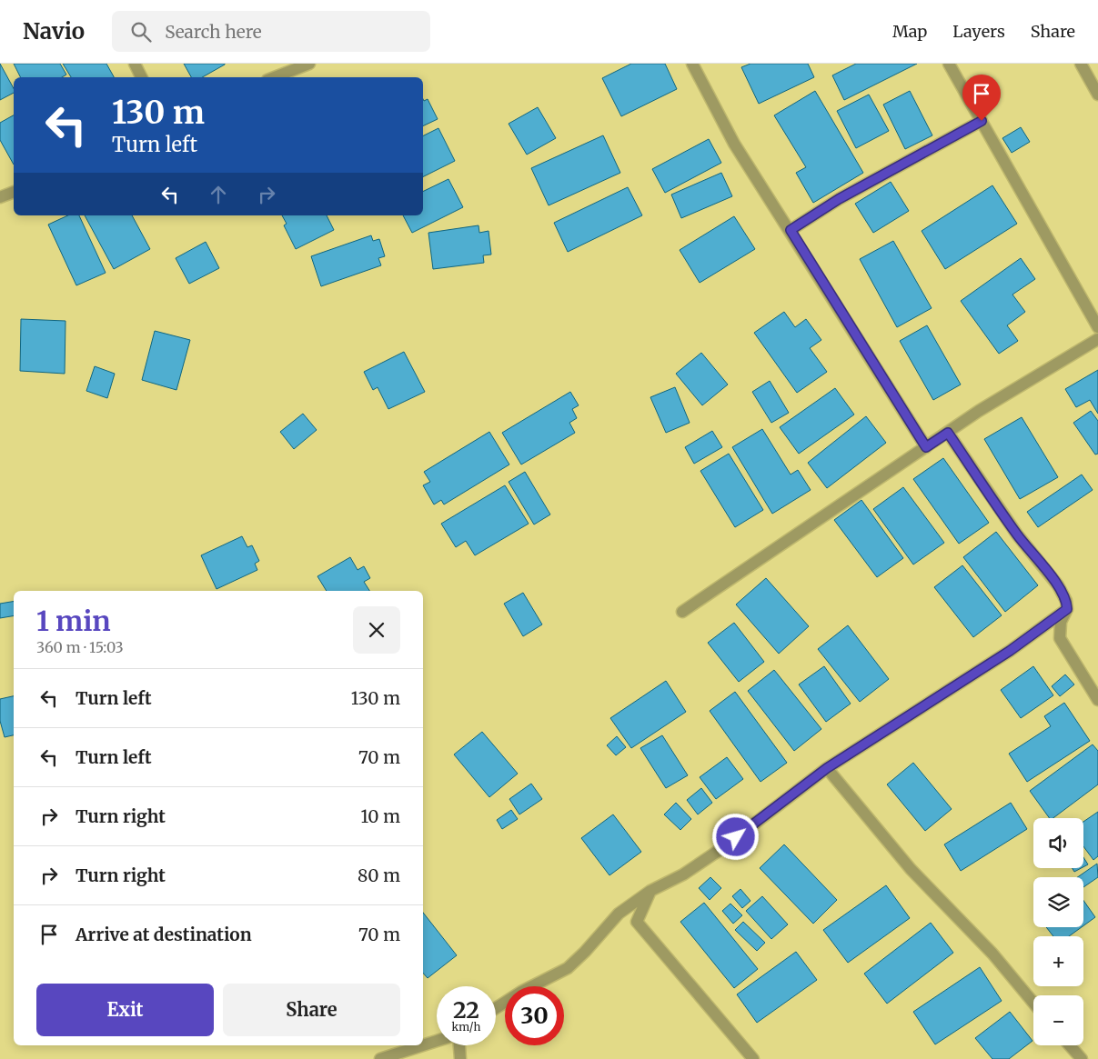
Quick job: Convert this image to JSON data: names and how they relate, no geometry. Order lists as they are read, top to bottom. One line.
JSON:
{"page":{"header":"Navio","search":"Search here","nav":["Map","Layers","Share"],"turn":["130 m","Turn left"],"heading":["1 min","360 m · 15:03"],"list":[{"name":"Turn left","value":"130 m"},{"name":"Turn left","value":"70 m"},{"name":"Turn right","value":"10 m"},{"name":"Turn right","value":"80 m"},{"name":"Arrive at destination","value":"70 m"}],"map_buttons":["+","−"],"buttons":["Exit","Share"],"speed":"22 km/h","limit":"30"}}
